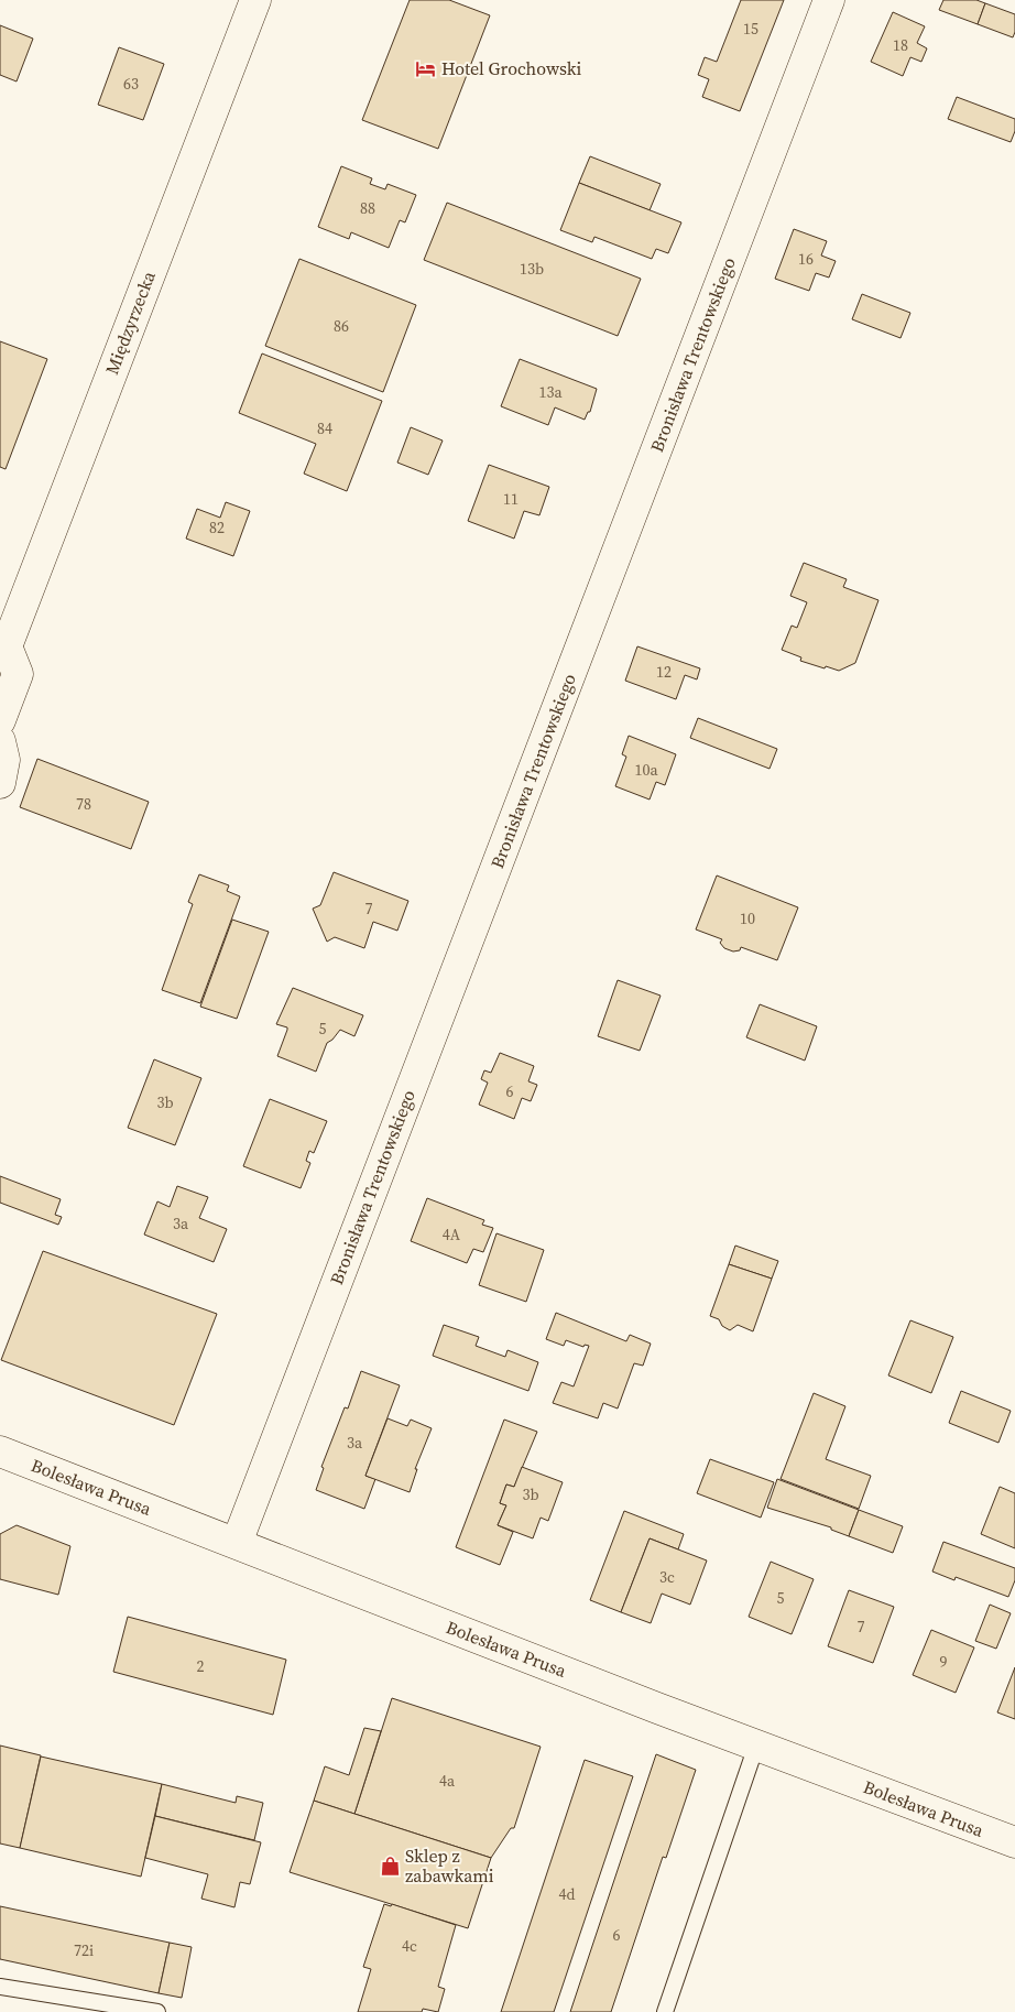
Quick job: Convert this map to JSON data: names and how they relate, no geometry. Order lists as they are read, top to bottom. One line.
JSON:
{"streets":{"street":["Międzyrzecka","Bronisława Trentowskiego","Bolesława Prusa"]},"crossings":[["Bronisława Trentowskiego","Bolesława Prusa"]],"places":{"hotel":["Hotel Grochowski"],"shop":["Sklep z zabawkami"]},"house_numbers":["15","18","63","88","16","13b","86","13a","84","11","82","12","10a","78","7","10","5","6","3b","3a","4A","3a","3b","3c","5","7","9","2","4a","4d","6","4c","72i"]}
